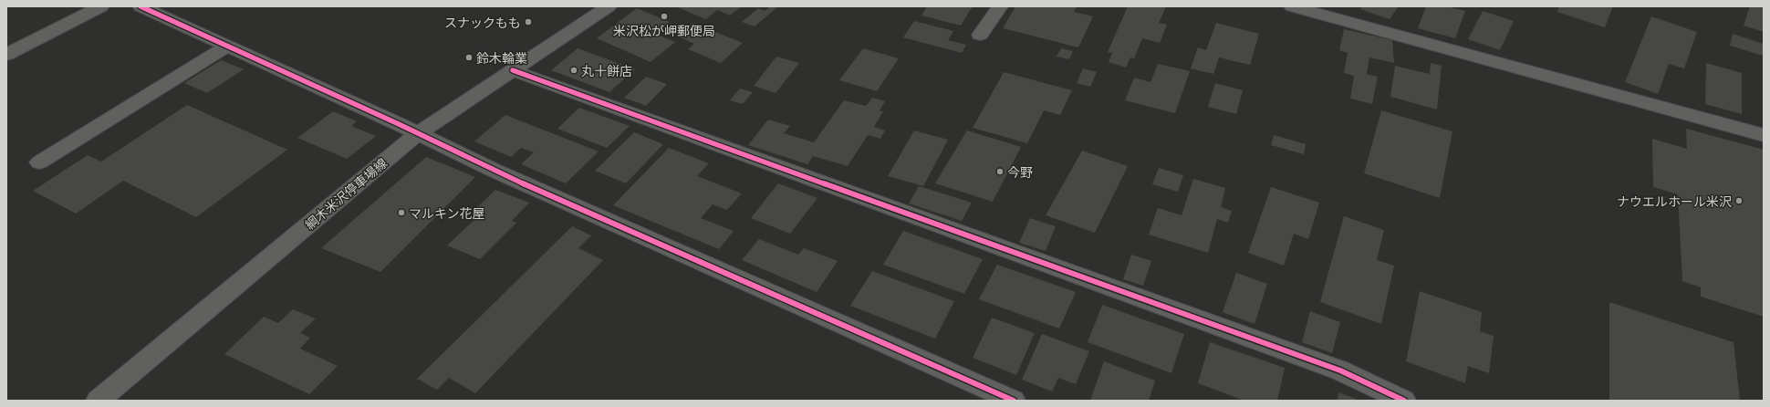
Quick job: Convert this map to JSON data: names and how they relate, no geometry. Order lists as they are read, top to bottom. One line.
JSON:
{"streets":{"street":["綱木米沢停車場線"]},"places":["米沢松が岬郵便局","スナックもも","鈴木輪業","丸十餅店","今野","ナウエルホール米沢","マルキン花屋"]}
